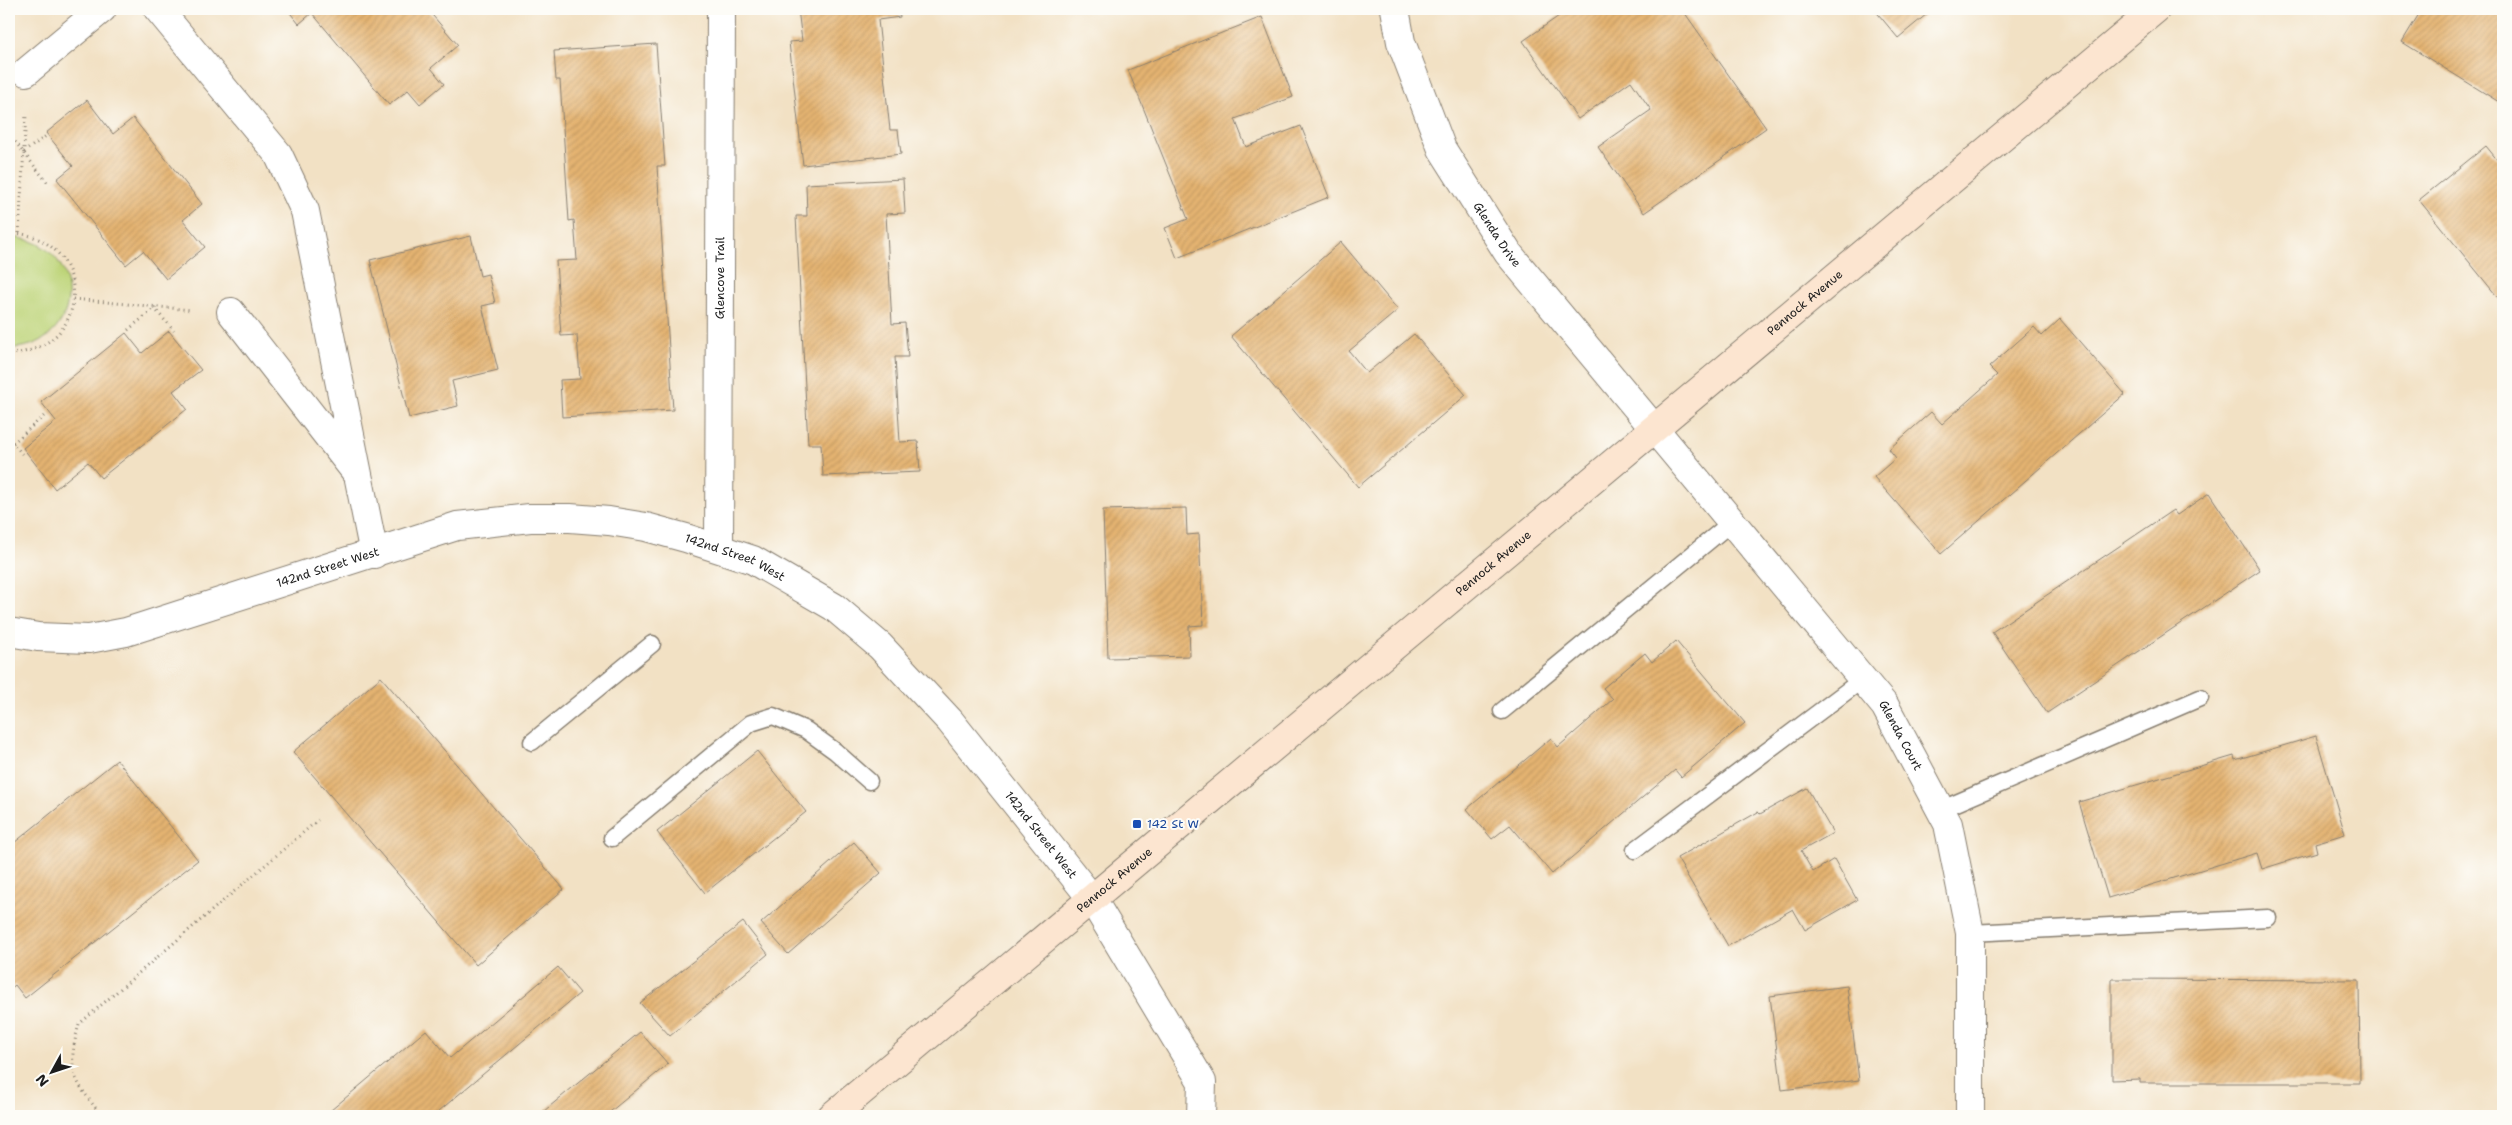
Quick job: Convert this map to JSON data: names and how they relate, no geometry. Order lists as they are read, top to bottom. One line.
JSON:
{"streets":{"street":["Glenda Drive","Glencove Trail","Pennock Avenue","142nd Street West","Glenda Court"]},"crossings":[["Glenda Drive","Pennock Avenue"],["Glenda Drive","Glenda Court"],["Glencove Trail","142nd Street West"],["Pennock Avenue","142nd Street West"],["Pennock Avenue","Glenda Court"]],"places":{"transit":["142 St W"]},"north":"bottom left"}
